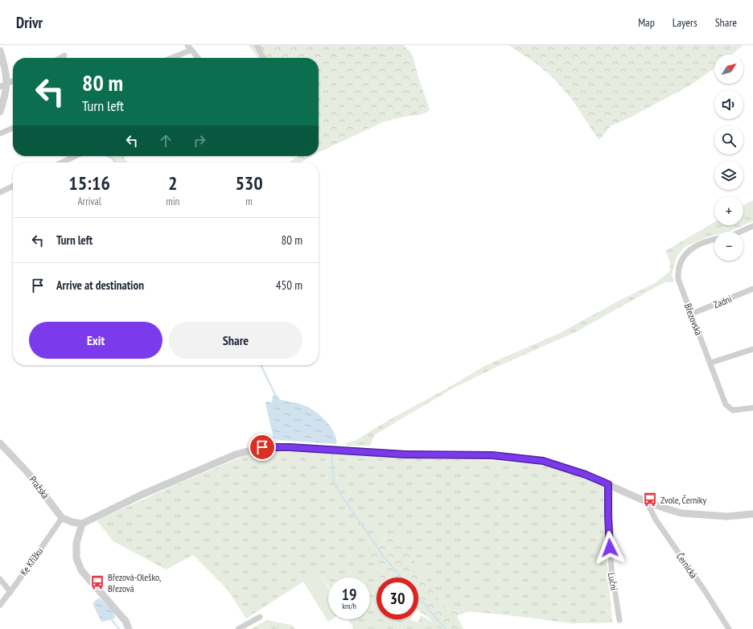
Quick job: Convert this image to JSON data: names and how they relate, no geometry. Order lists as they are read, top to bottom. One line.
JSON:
{"streets":{"street":["Zadní","Březovská","Pražská","Ke Křížku","Černická","Luční"]},"crossings":[["Zadní","Březovská"],["Pražská","Ke Křížku"]],"places":{"bus stop":["Zvole, Černíky","Březová-Oleško, Březová"]},"north":"top right","page":{"header":"Drivr","nav":["Map","Layers","Share"],"map_buttons":["+","−"],"turn":["80 m","Turn left"],"eta":["15:16","Arrival","2","min","530","m"],"list":[{"name":"Turn left","value":"80 m"},{"name":"Arrive at destination","value":"450 m"}],"buttons":["Exit","Share"],"speed":"19 km/h","limit":"30"}}
